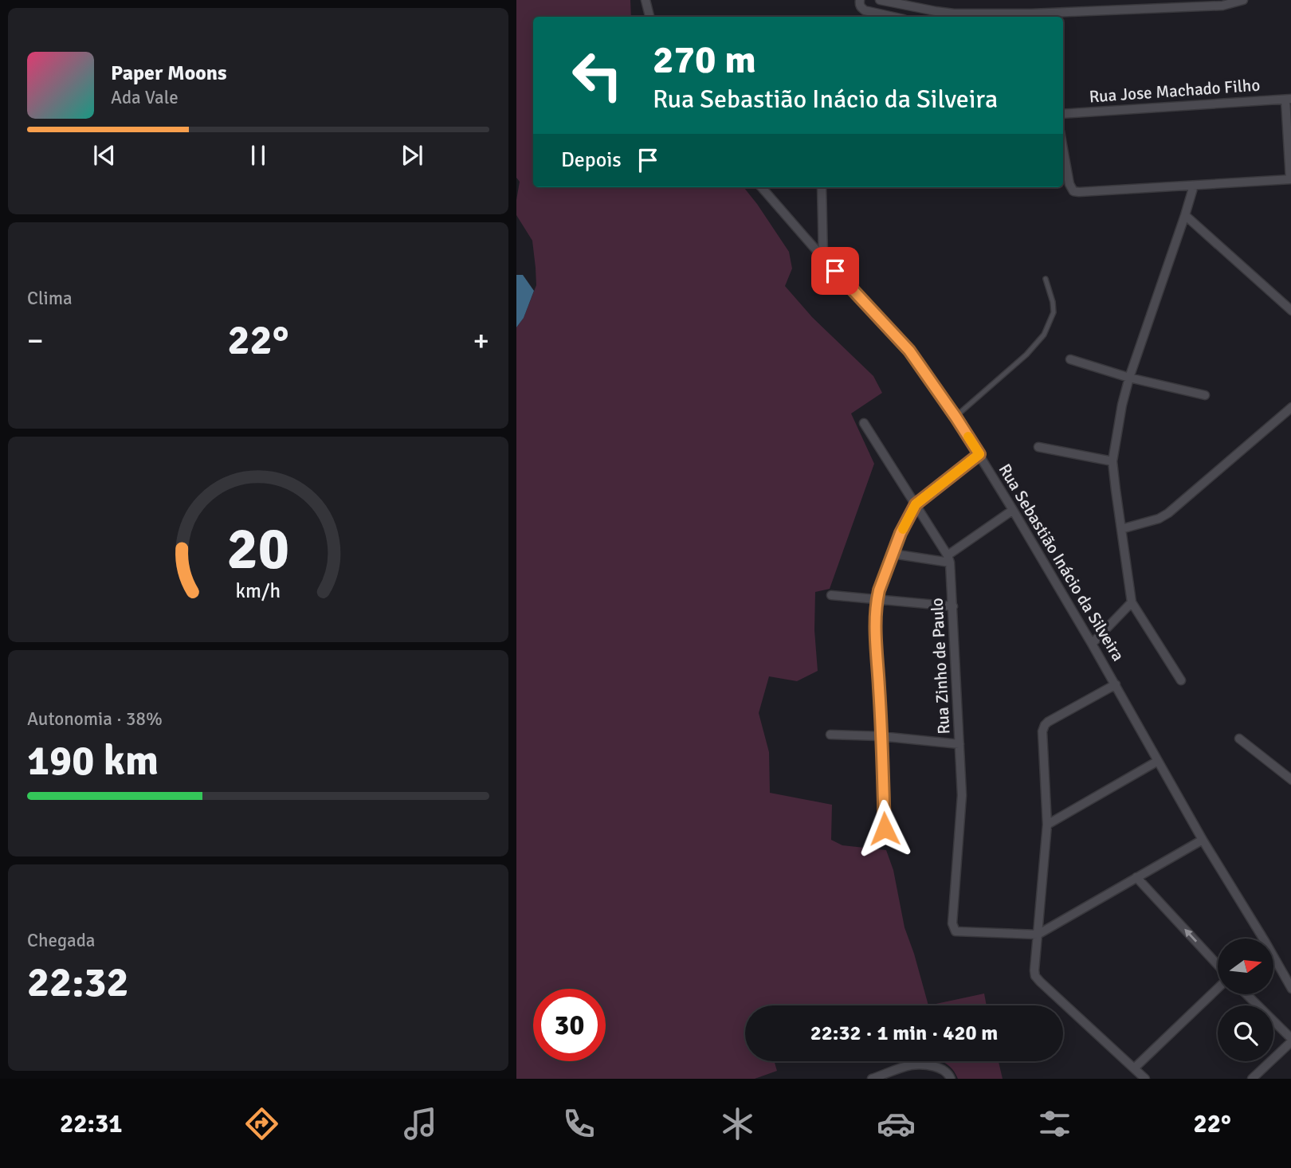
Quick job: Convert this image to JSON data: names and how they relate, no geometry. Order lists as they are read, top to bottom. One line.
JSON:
{"streets":{"street":["Rua Jose Machado Filho","Rua Sebastião Inácio da Silveira","Rua Zinho de Paulo"]},"north":"right","page":{"turn":["270 m","Rua Sebastião Inácio da Silveira"],"song":["Paper Moons","Ada Vale"],"then":"Depois","tile":["Clima",["Autonomia · 38%","190 km"],["Chegada","22:32"]],"heat":["−","22°","+"],"limit":"30","trip":"22:32 · 1 min · 420 m","tabs":["22:31","22°"],"gauge":["20","km/h"]}}
